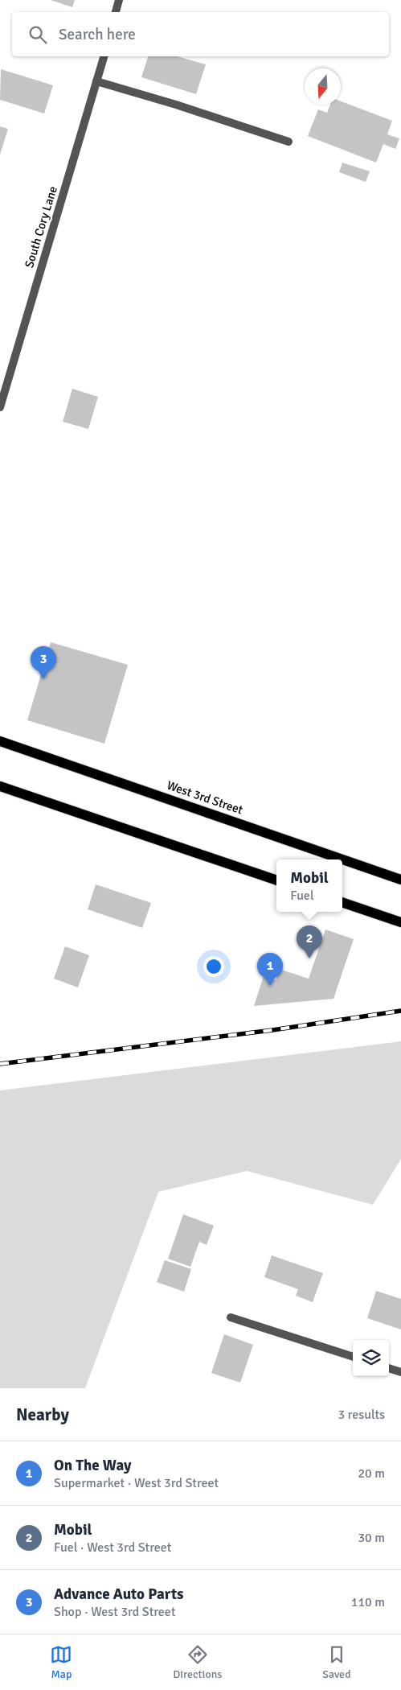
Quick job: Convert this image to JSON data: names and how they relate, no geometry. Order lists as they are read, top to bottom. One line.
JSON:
{"streets":{"main road":["West 3rd Street"],"street":["South Cory Lane"]},"north":"bottom","page":{"search":"Search here","pins":["3","2","1"],"popup":["Mobil","Fuel"],"heading":["Nearby","3 results"],"list":[{"mark":"1","name":"On The Way","note":"Supermarket · West 3rd Street","value":"20 m"},{"mark":"2","name":"Mobil","note":"Fuel · West 3rd Street","value":"30 m"},{"mark":"3","name":"Advance Auto Parts","note":"Shop · West 3rd Street","value":"110 m"}],"nav":["Map","Directions","Saved"]}}
